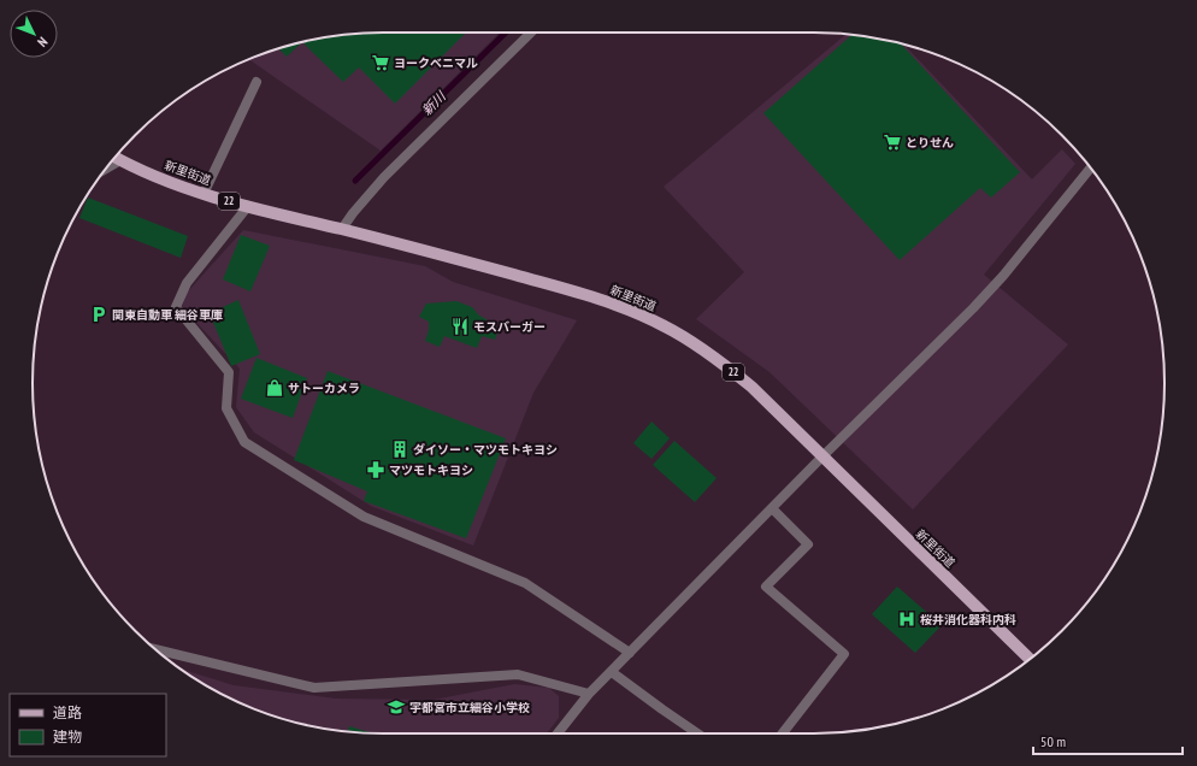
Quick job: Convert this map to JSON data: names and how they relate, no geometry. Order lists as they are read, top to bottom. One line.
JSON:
{"streets":{"main road":["新里街道","22"]},"water":["新川"],"places":{"supermarket":["ヨークベニマル","とりせん"],"parking":["関東自動車 細谷車庫"],"restaurant":["モスバーガー"],"shop":["サトーカメラ"],"building":["ダイソー・マツモトキヨシ"],"pharmacy":["マツモトキヨシ"],"hospital":["桜井消化器科内科"],"school or university":["宇都宮市立細谷小学校"]},"legend":["道路","建物"],"scale_bar":"50 m","north":"bottom right"}
